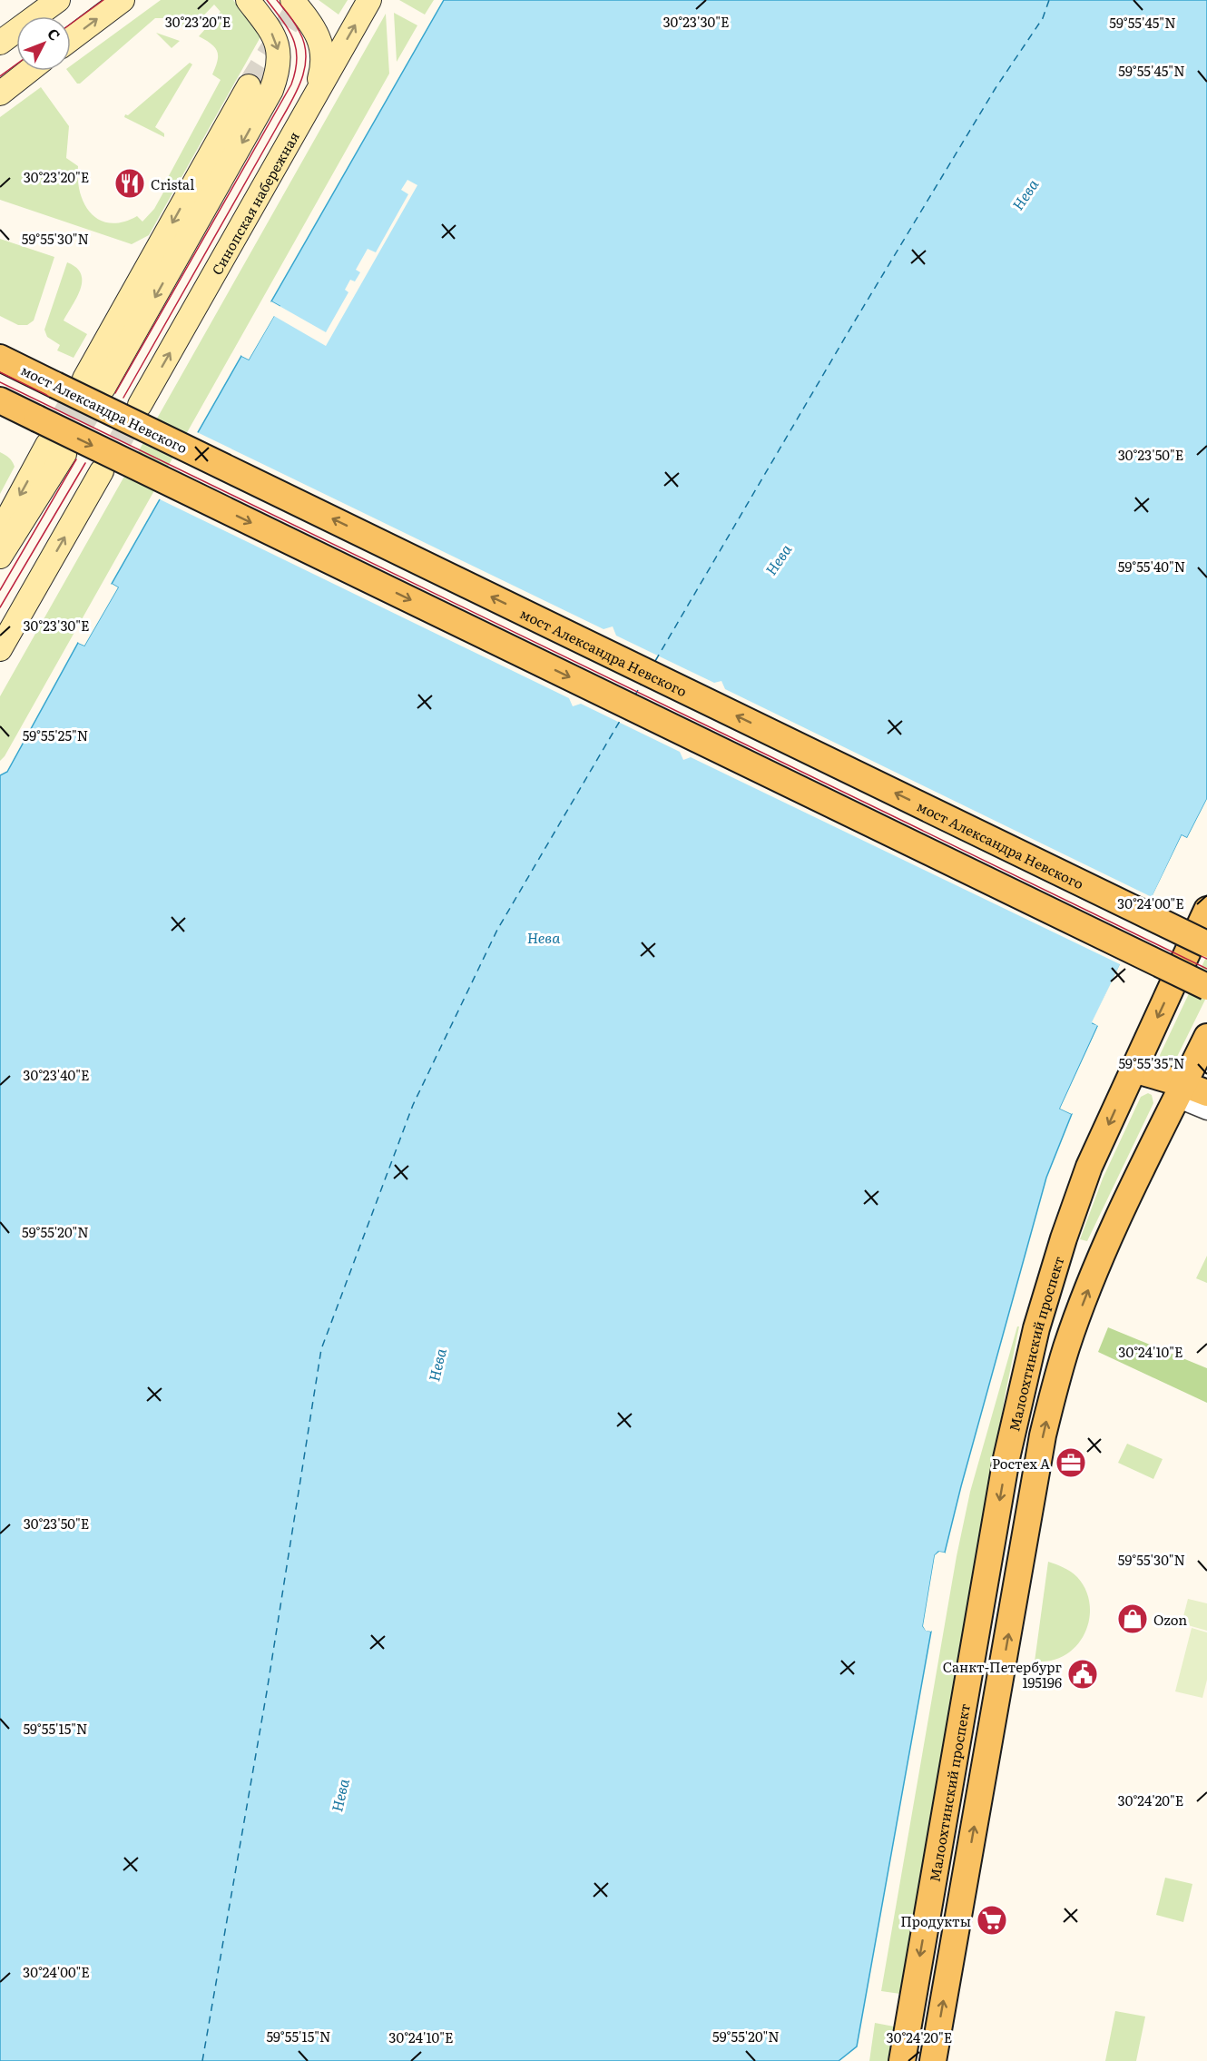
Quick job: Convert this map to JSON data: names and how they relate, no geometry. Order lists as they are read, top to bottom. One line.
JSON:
{"streets":{"main road":["Синопская набережная","мост Александра Невского","Малоохтинский проспект"]},"one_way":["Синопская набережная"],"water":["Нева"],"places":{"restaurant":["Cristal"],"office":["Ростех А"],"shop":["Ozon"],"public building":["Санкт-Петербург 195196"],"supermarket":["Продукты"]},"north":"top right","coordinates":["30°23'20\"E","30°23'30\"E","59°55'45\"N","59°55'30\"N","30°23'50\"E","59°55'40\"N","59°55'25\"N","30°24'00\"E","59°55'35\"N","30°23'40\"E","59°55'20\"N","30°24'10\"E","59°55'15\"N","30°24'20\"E"]}
